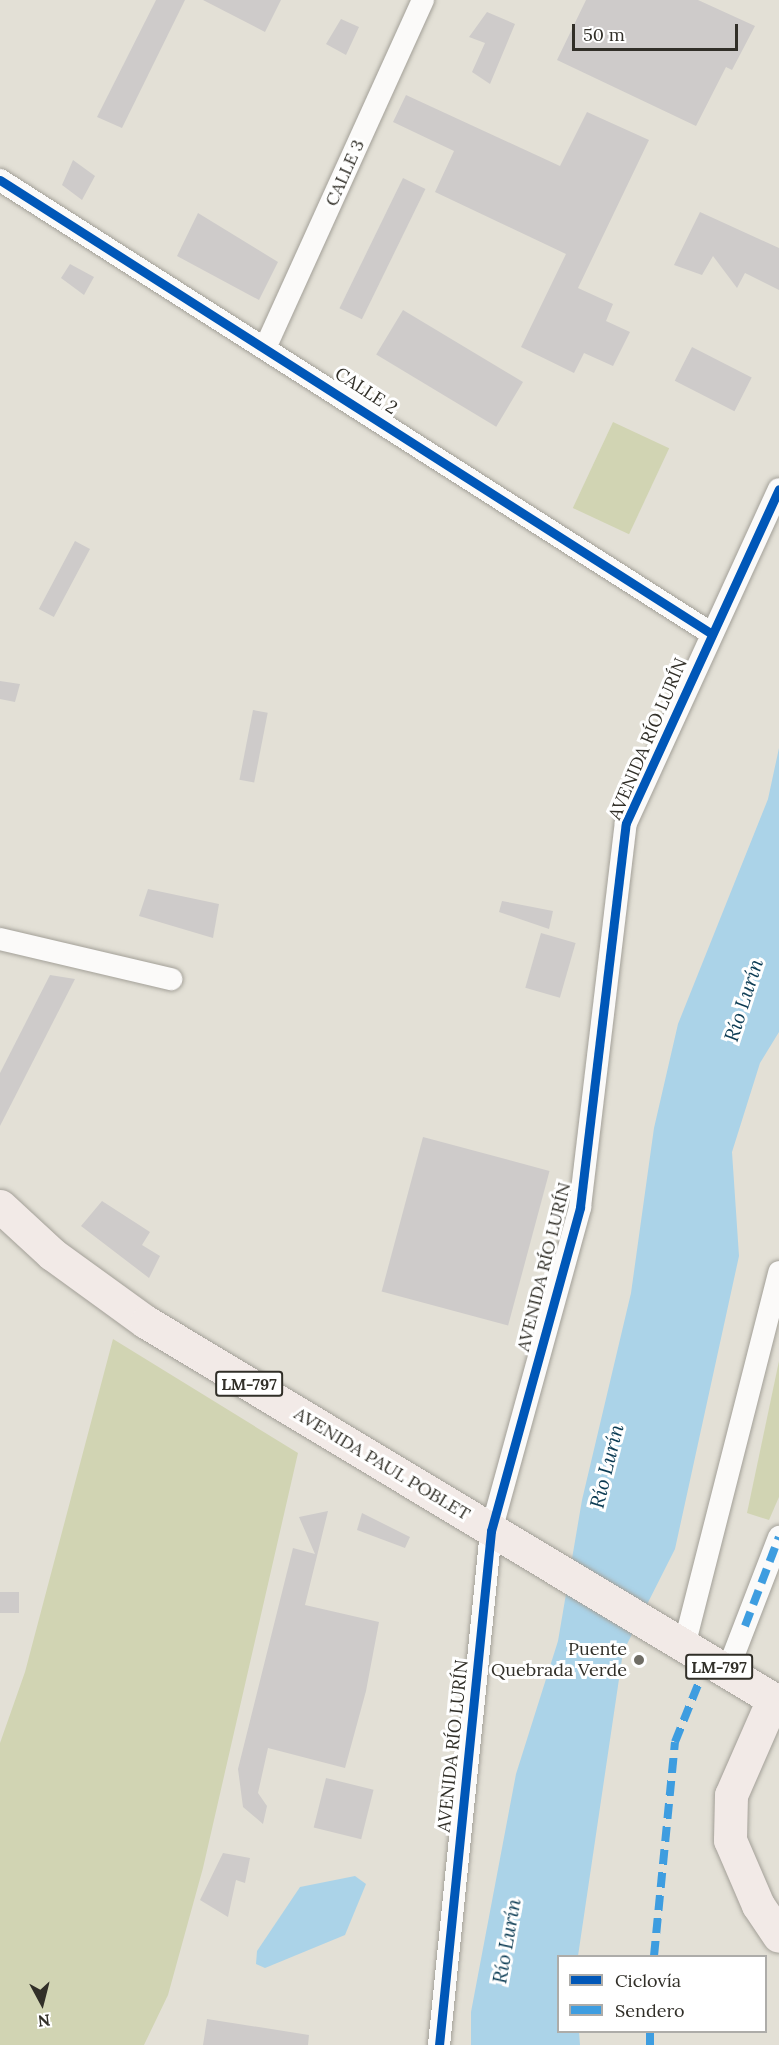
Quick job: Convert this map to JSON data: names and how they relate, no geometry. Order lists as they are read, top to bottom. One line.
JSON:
{"streets":{"main road":["LM-797","AVENIDA PAUL POBLET"],"street":["CALLE 3","CALLE 2","AVENIDA RÍO LURÍN"]},"crossings":[["CALLE 3","CALLE 2"],["CALLE 2","AVENIDA RÍO LURÍN"],["AVENIDA RÍO LURÍN","AVENIDA PAUL POBLET"]],"water":["Río Lurín"],"places":["Puente Quebrada Verde"],"legend":["Ciclovía","Sendero"],"scale_bar":"50 m","north":"bottom"}
